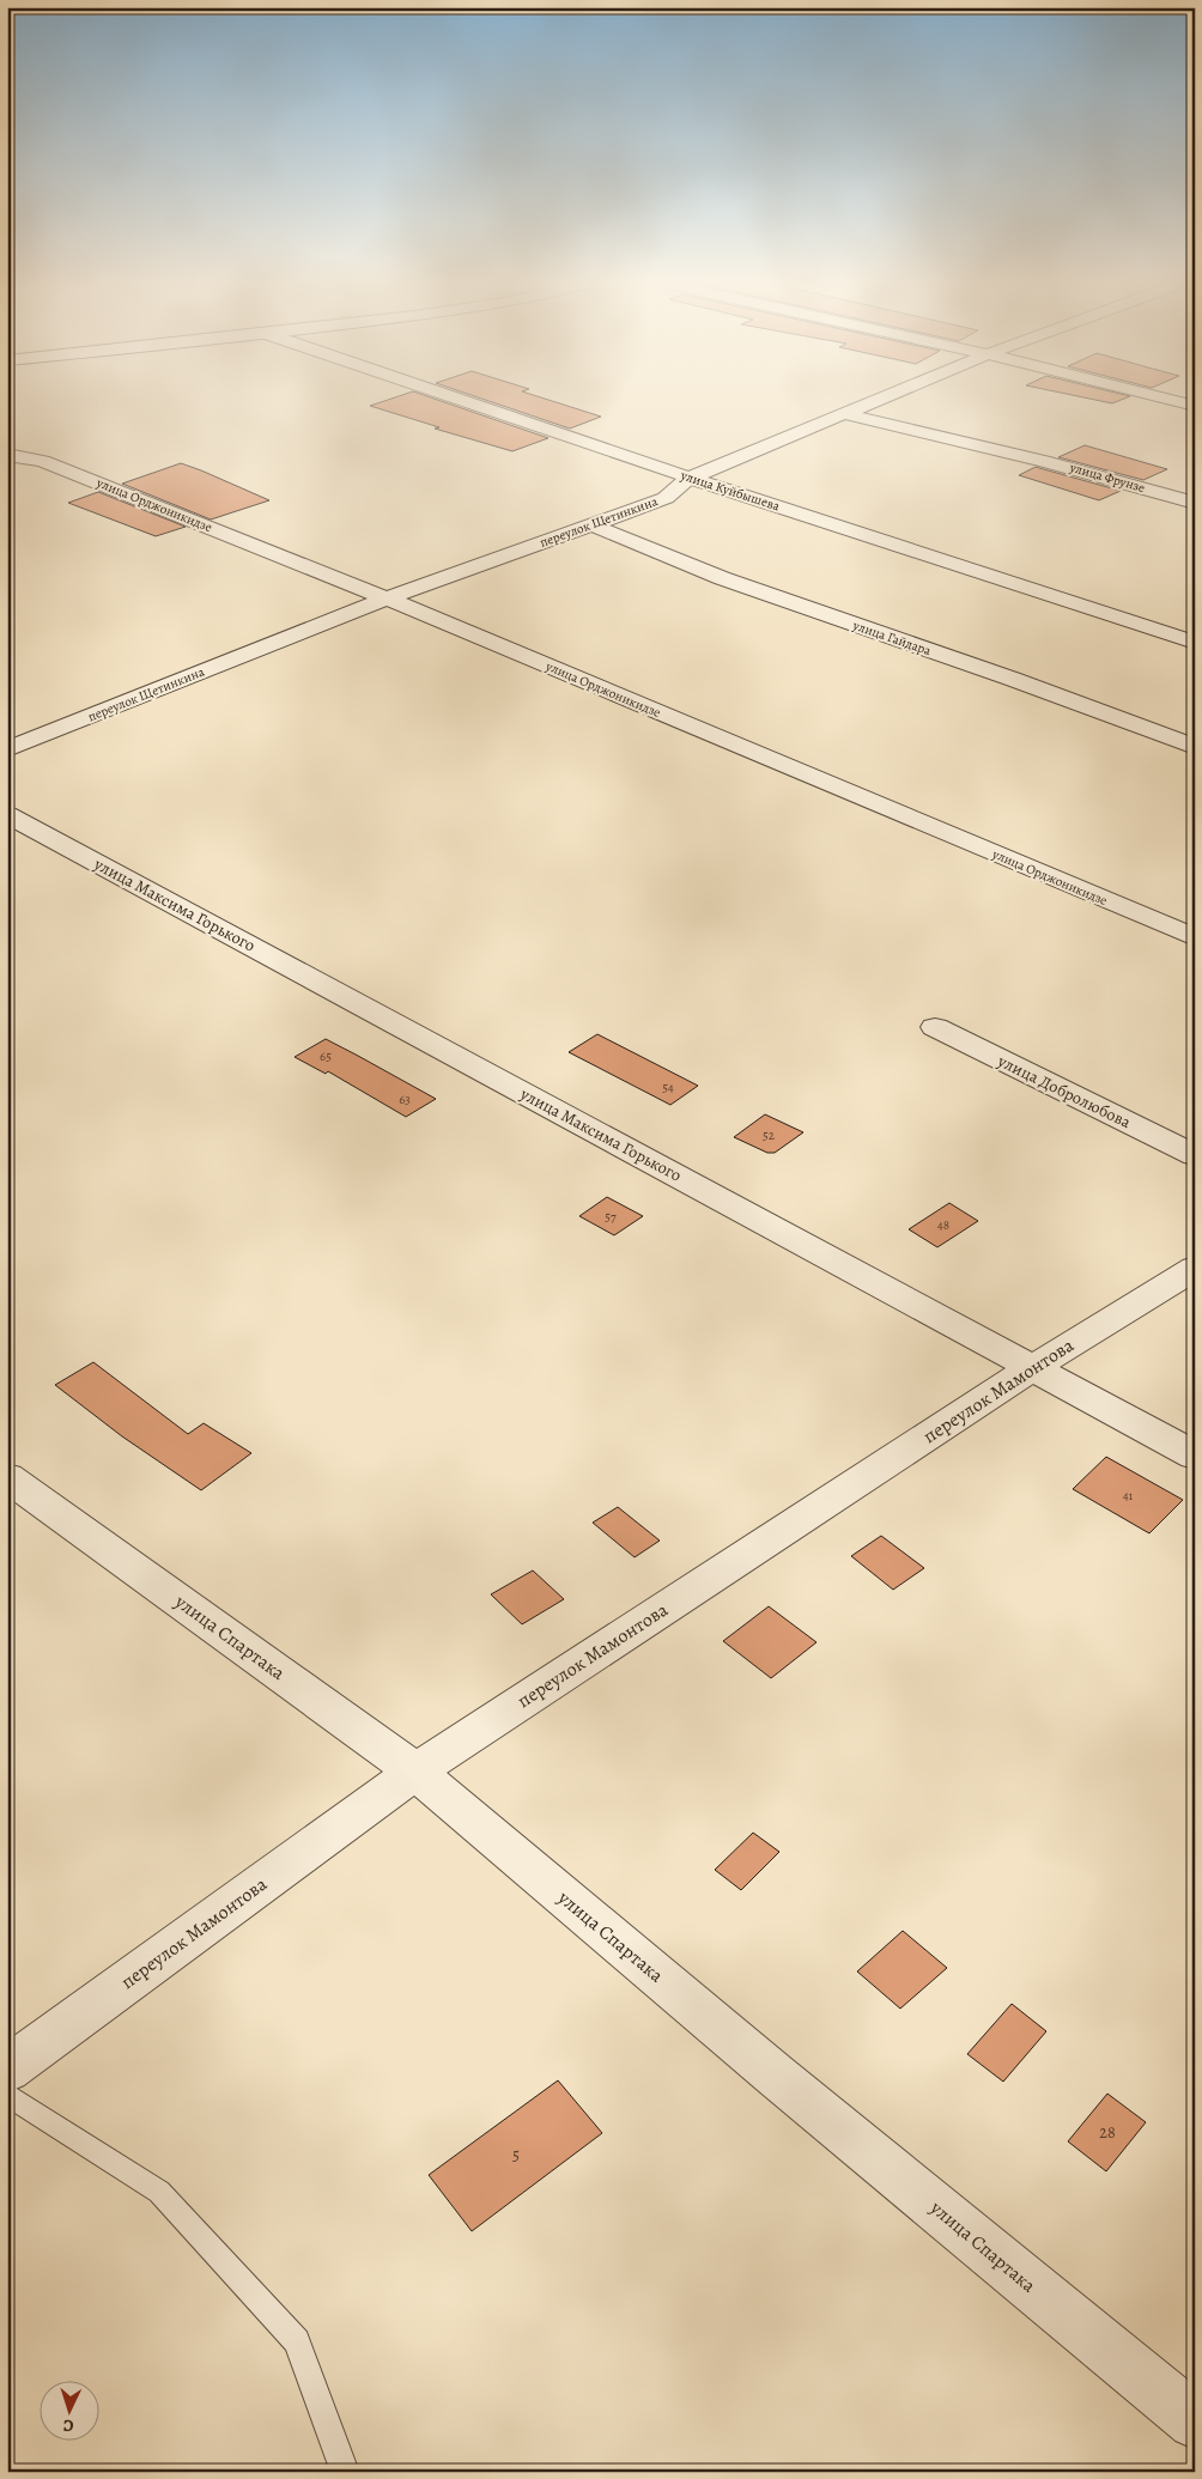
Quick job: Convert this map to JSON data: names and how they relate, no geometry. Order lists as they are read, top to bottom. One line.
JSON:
{"streets":{"street":["улица Фрунзе","улица Куйбышева","улица Орджоникидзе","переулок Щетинкина","улица Гайдара","улица Максима Горького","улица Добролюбова","переулок Мамонтова","улица Спартака"]},"crossings":[["улица Фрунзе","переулок Щетинкина"],["улица Куйбышева","переулок Щетинкина"],["улица Орджоникидзе","переулок Щетинкина"],["переулок Щетинкина","улица Гайдара"],["улица Максима Горького","переулок Мамонтова"],["переулок Мамонтова","улица Спартака"]],"house_numbers":["65","54","63","52","57","48","41","28","5"],"north":"bottom"}
